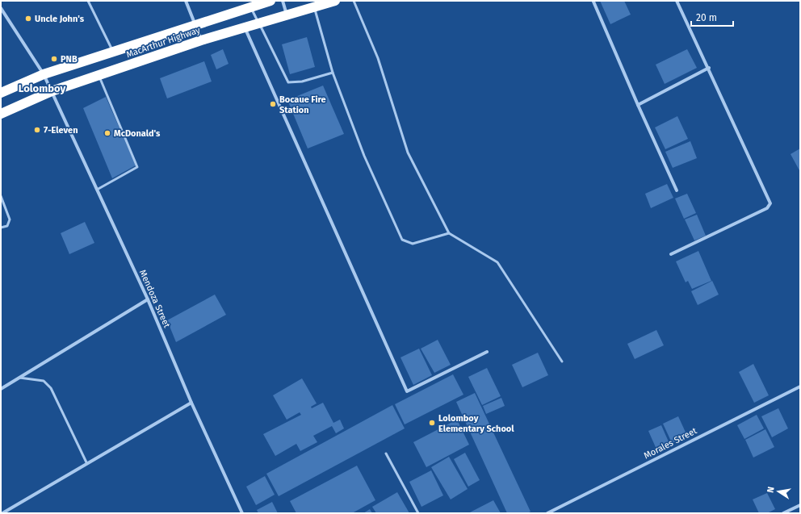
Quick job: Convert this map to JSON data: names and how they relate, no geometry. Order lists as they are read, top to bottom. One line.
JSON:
{"streets":{"highway":["MacArthur Highway"],"street":["Mendoza Street","Morales Street"]},"crossings":[["MacArthur Highway","Mendoza Street"]],"districts":["Lolomboy"],"places":["Uncle John's","PNB","Bocaue Fire Station","7-Eleven","McDonald's","Lolomboy Elementary School"],"scale_bar":"20 m","north":"left"}
